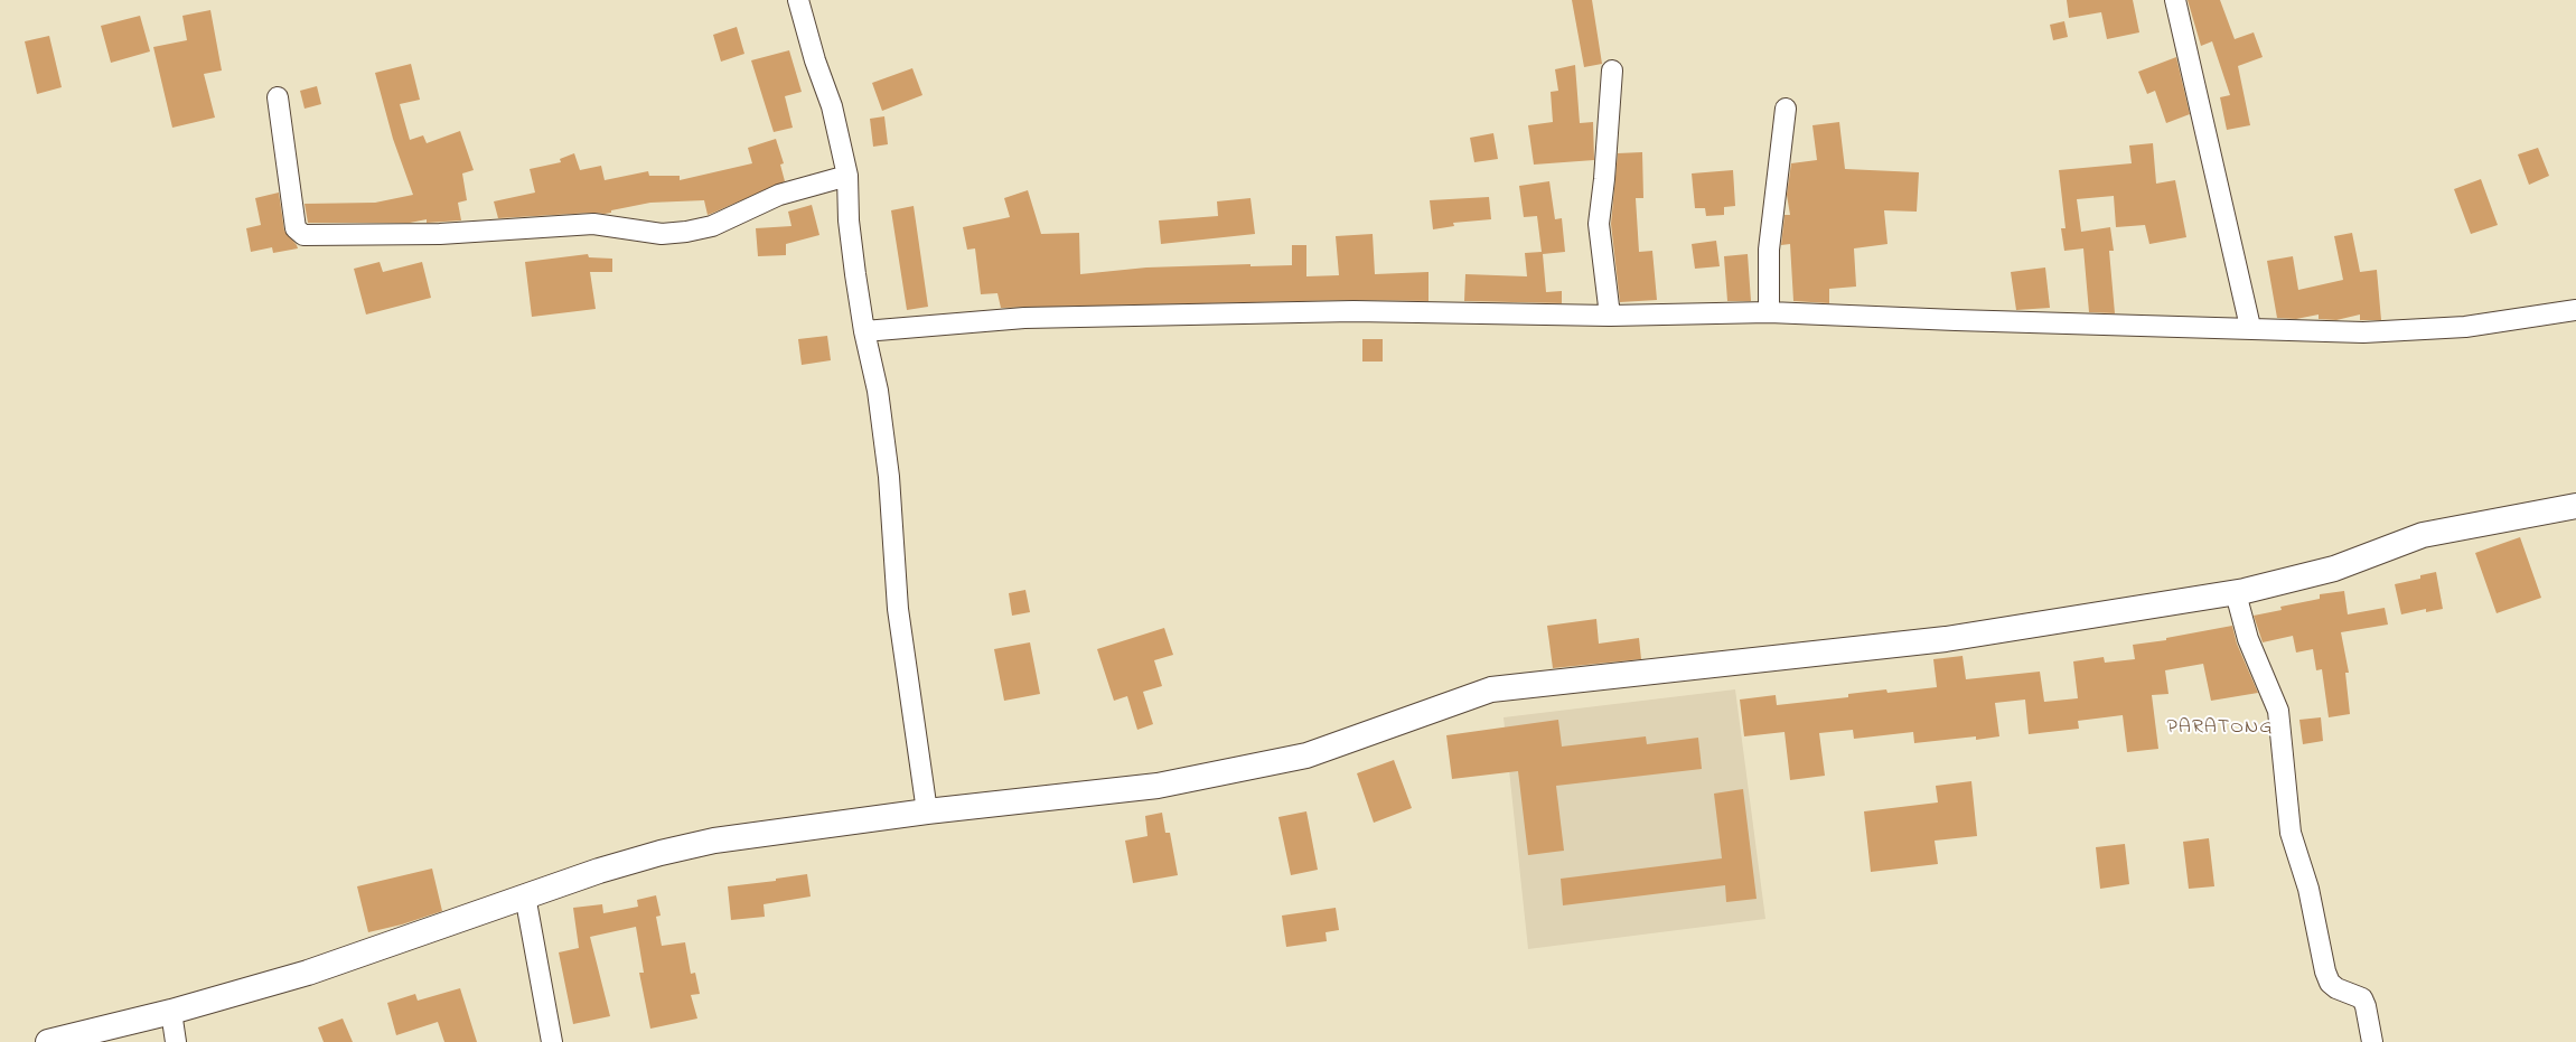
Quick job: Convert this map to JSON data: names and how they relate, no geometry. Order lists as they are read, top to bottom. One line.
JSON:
{"districts":["PARATONG"]}
